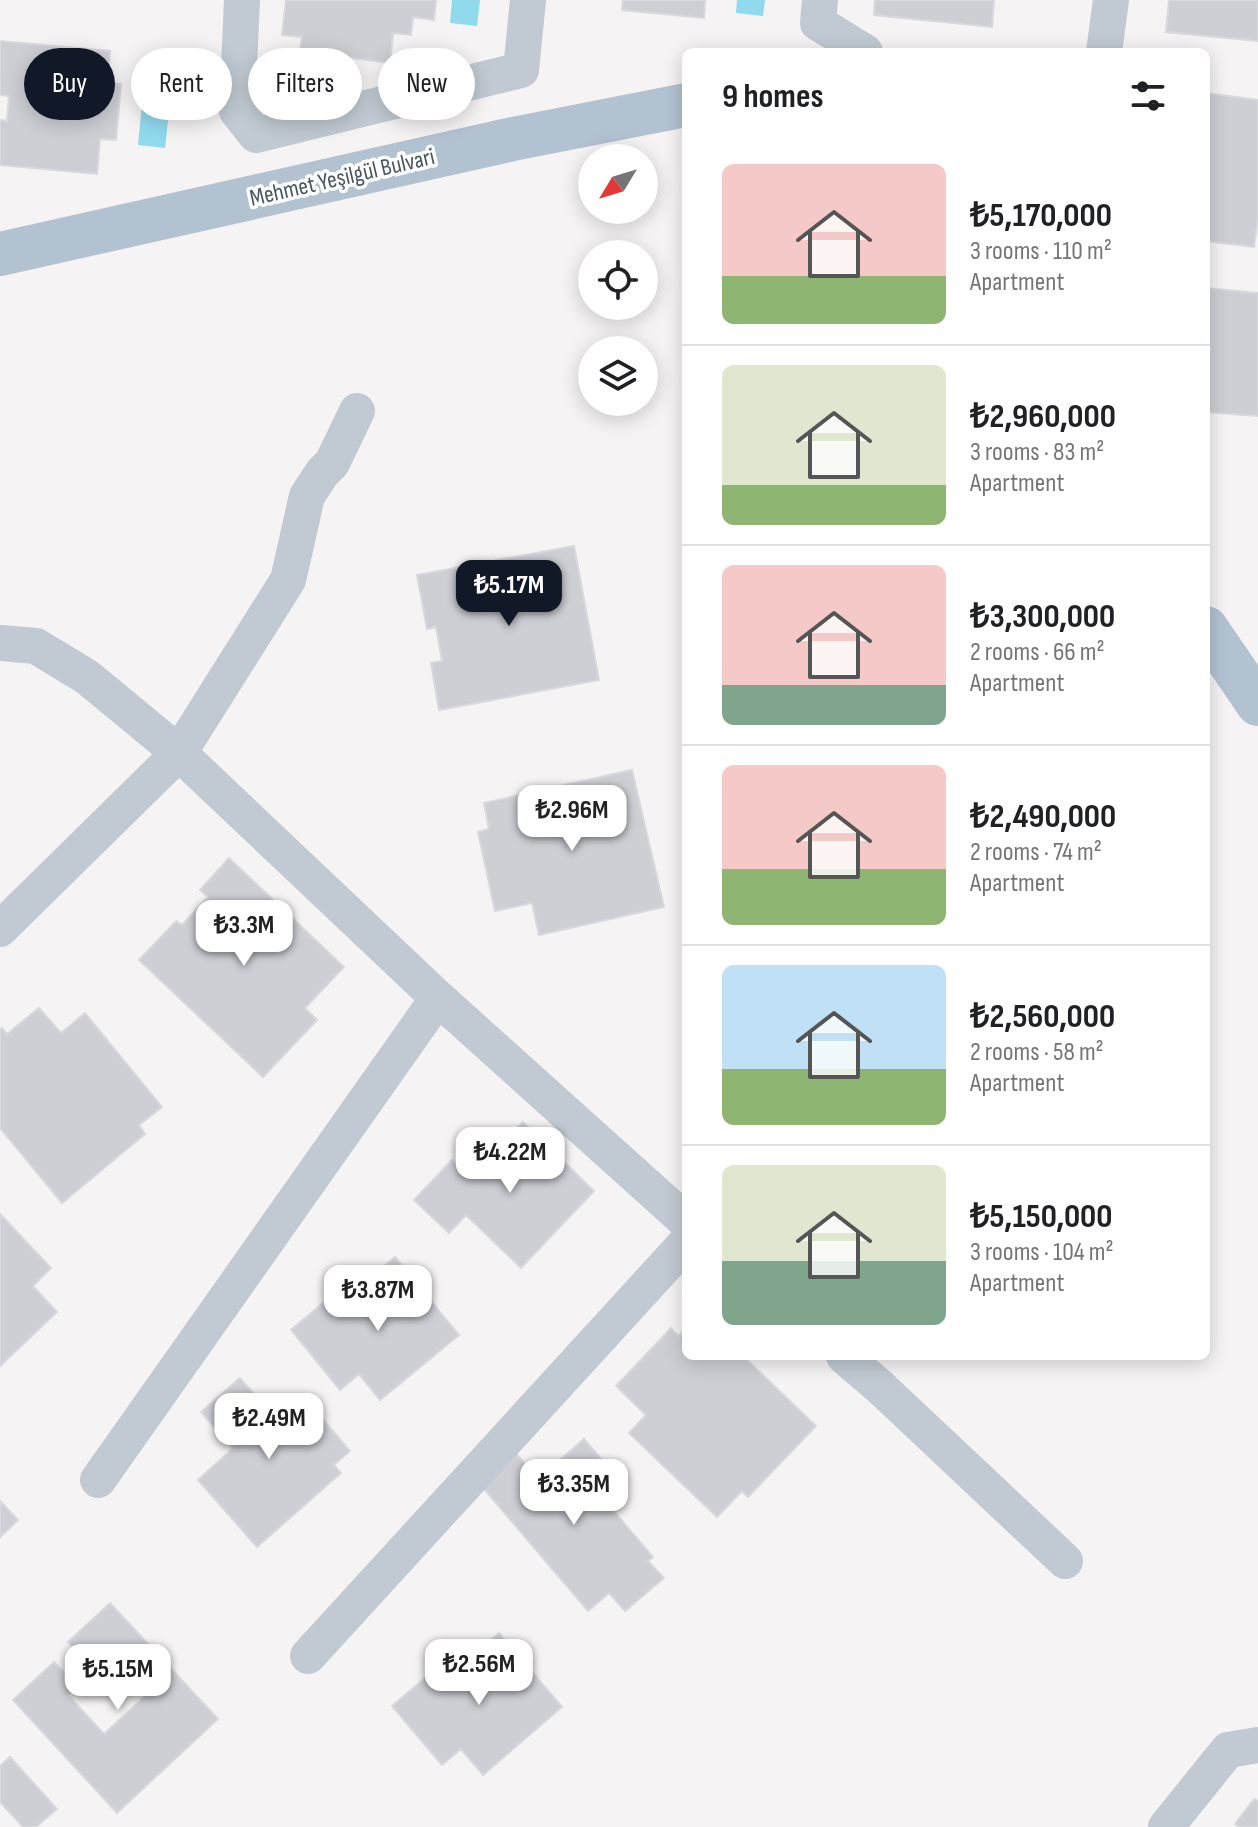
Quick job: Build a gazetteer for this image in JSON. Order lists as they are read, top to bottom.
{
  "streets": {
    "main road": ["Mehmet Yeşilgül Bulvari"]
  },
  "north": "bottom left",
  "page": {
    "chip": [
      "Buy",
      "Rent",
      "Filters",
      "New"
    ],
    "heading": "9 homes",
    "list": [
      {
        "name": "₺5,170,000",
        "note": "3 rooms · 110 m² · Apartment"
      },
      {
        "name": "₺2,960,000",
        "note": "3 rooms · 83 m² · Apartment"
      },
      {
        "name": "₺3,300,000",
        "note": "2 rooms · 66 m² · Apartment"
      },
      {
        "name": "₺2,490,000",
        "note": "2 rooms · 74 m² · Apartment"
      },
      {
        "name": "₺2,560,000",
        "note": "2 rooms · 58 m² · Apartment"
      },
      {
        "name": "₺5,150,000",
        "note": "3 rooms · 104 m² · Apartment"
      }
    ],
    "price": [
      "₺5.17M",
      "₺2.96M",
      "₺3.3M",
      "₺4.22M",
      "₺3.87M",
      "₺2.49M",
      "₺3.35M",
      "₺2.56M",
      "₺5.15M"
    ]
  }
}
